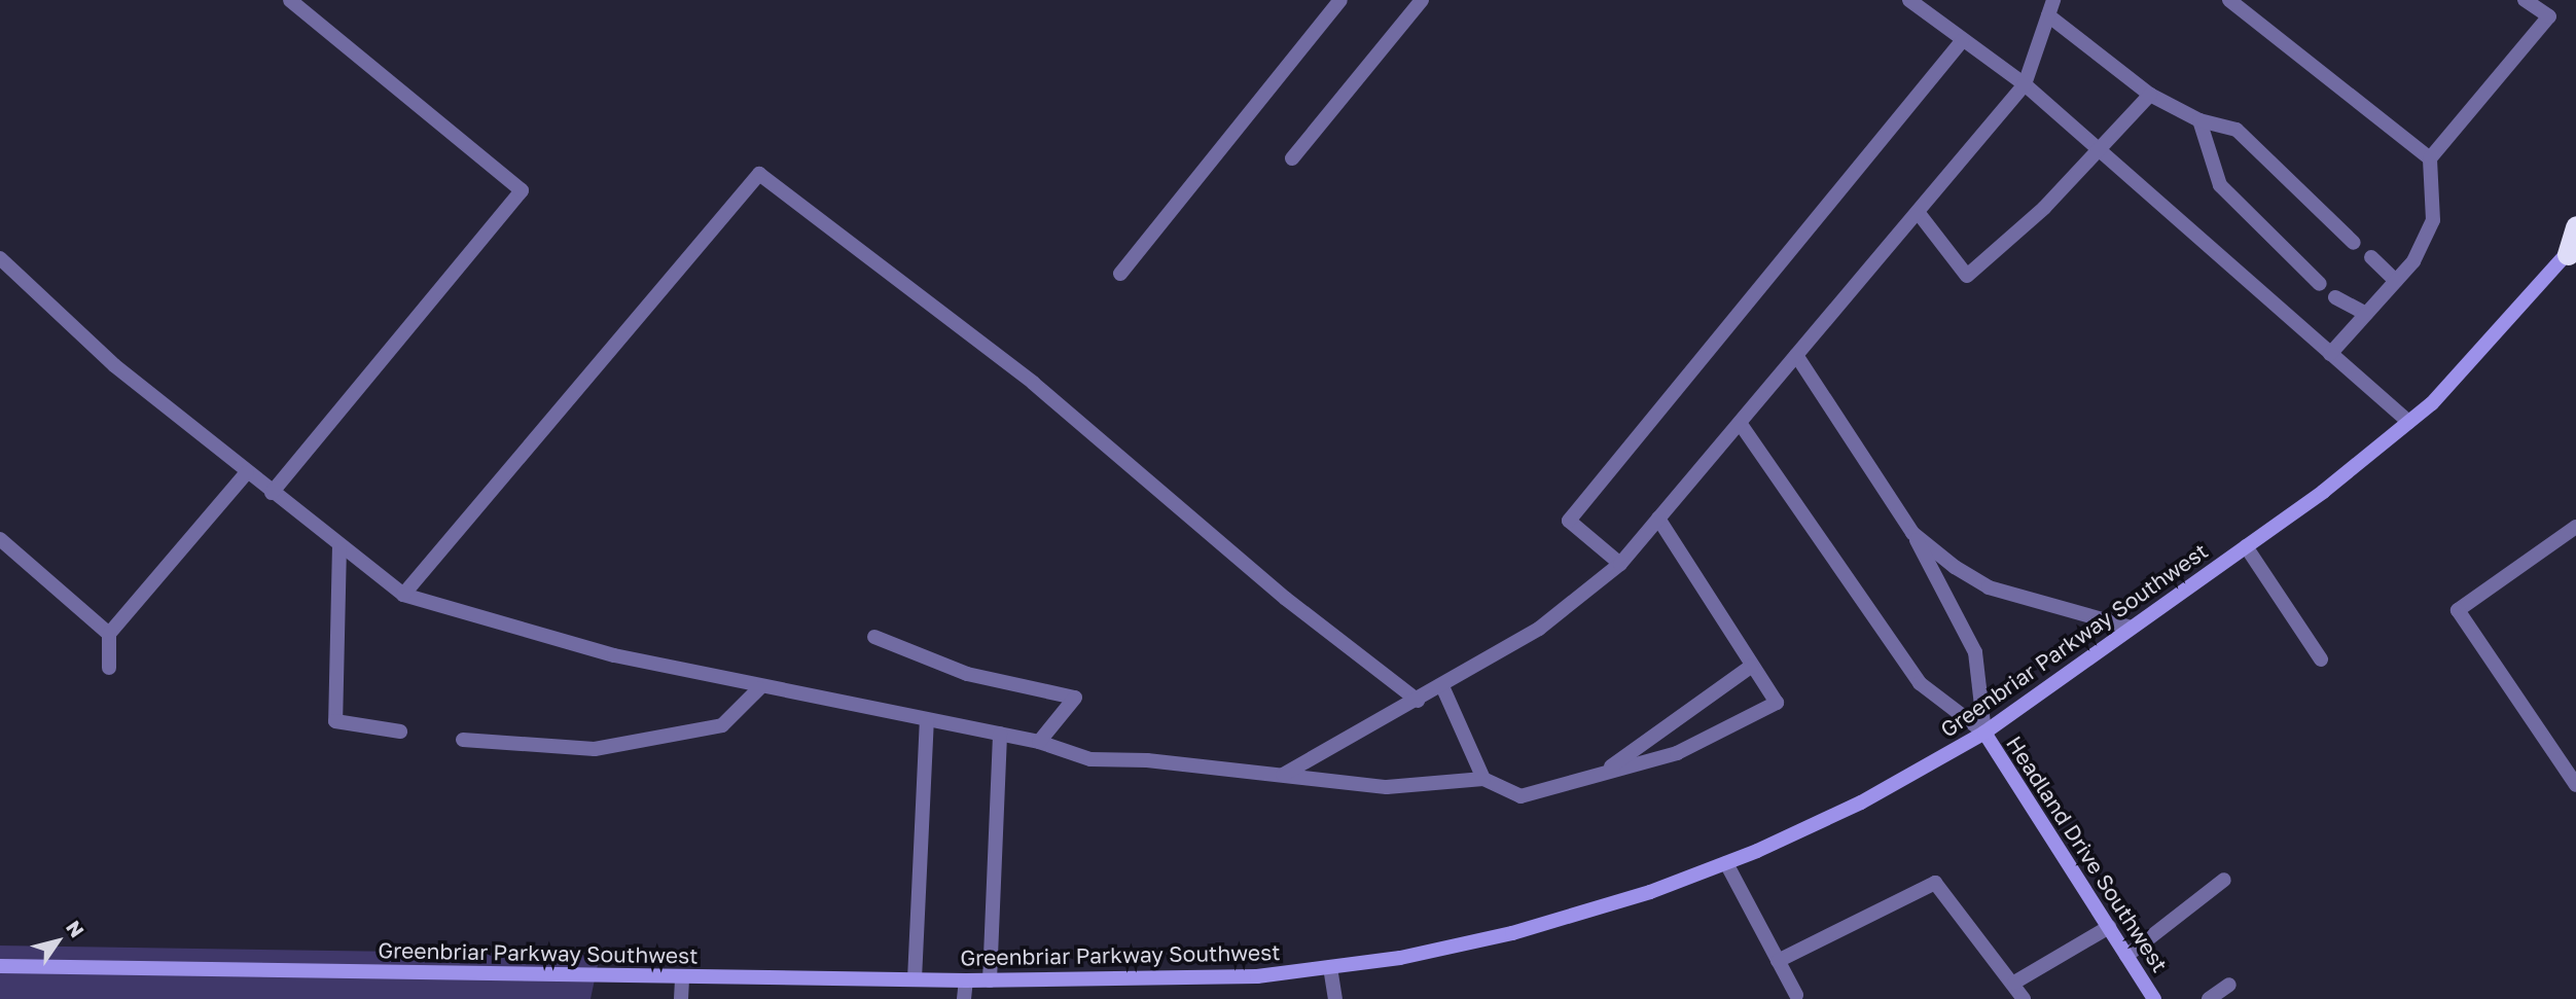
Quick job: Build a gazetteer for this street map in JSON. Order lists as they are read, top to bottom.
{
  "streets": {
    "main road": ["Greenbriar Parkway Southwest", "Headland Drive Southwest"]
  },
  "crossings": [
    ["Greenbriar Parkway Southwest", "Headland Drive Southwest"]
  ],
  "north": "top right"
}
